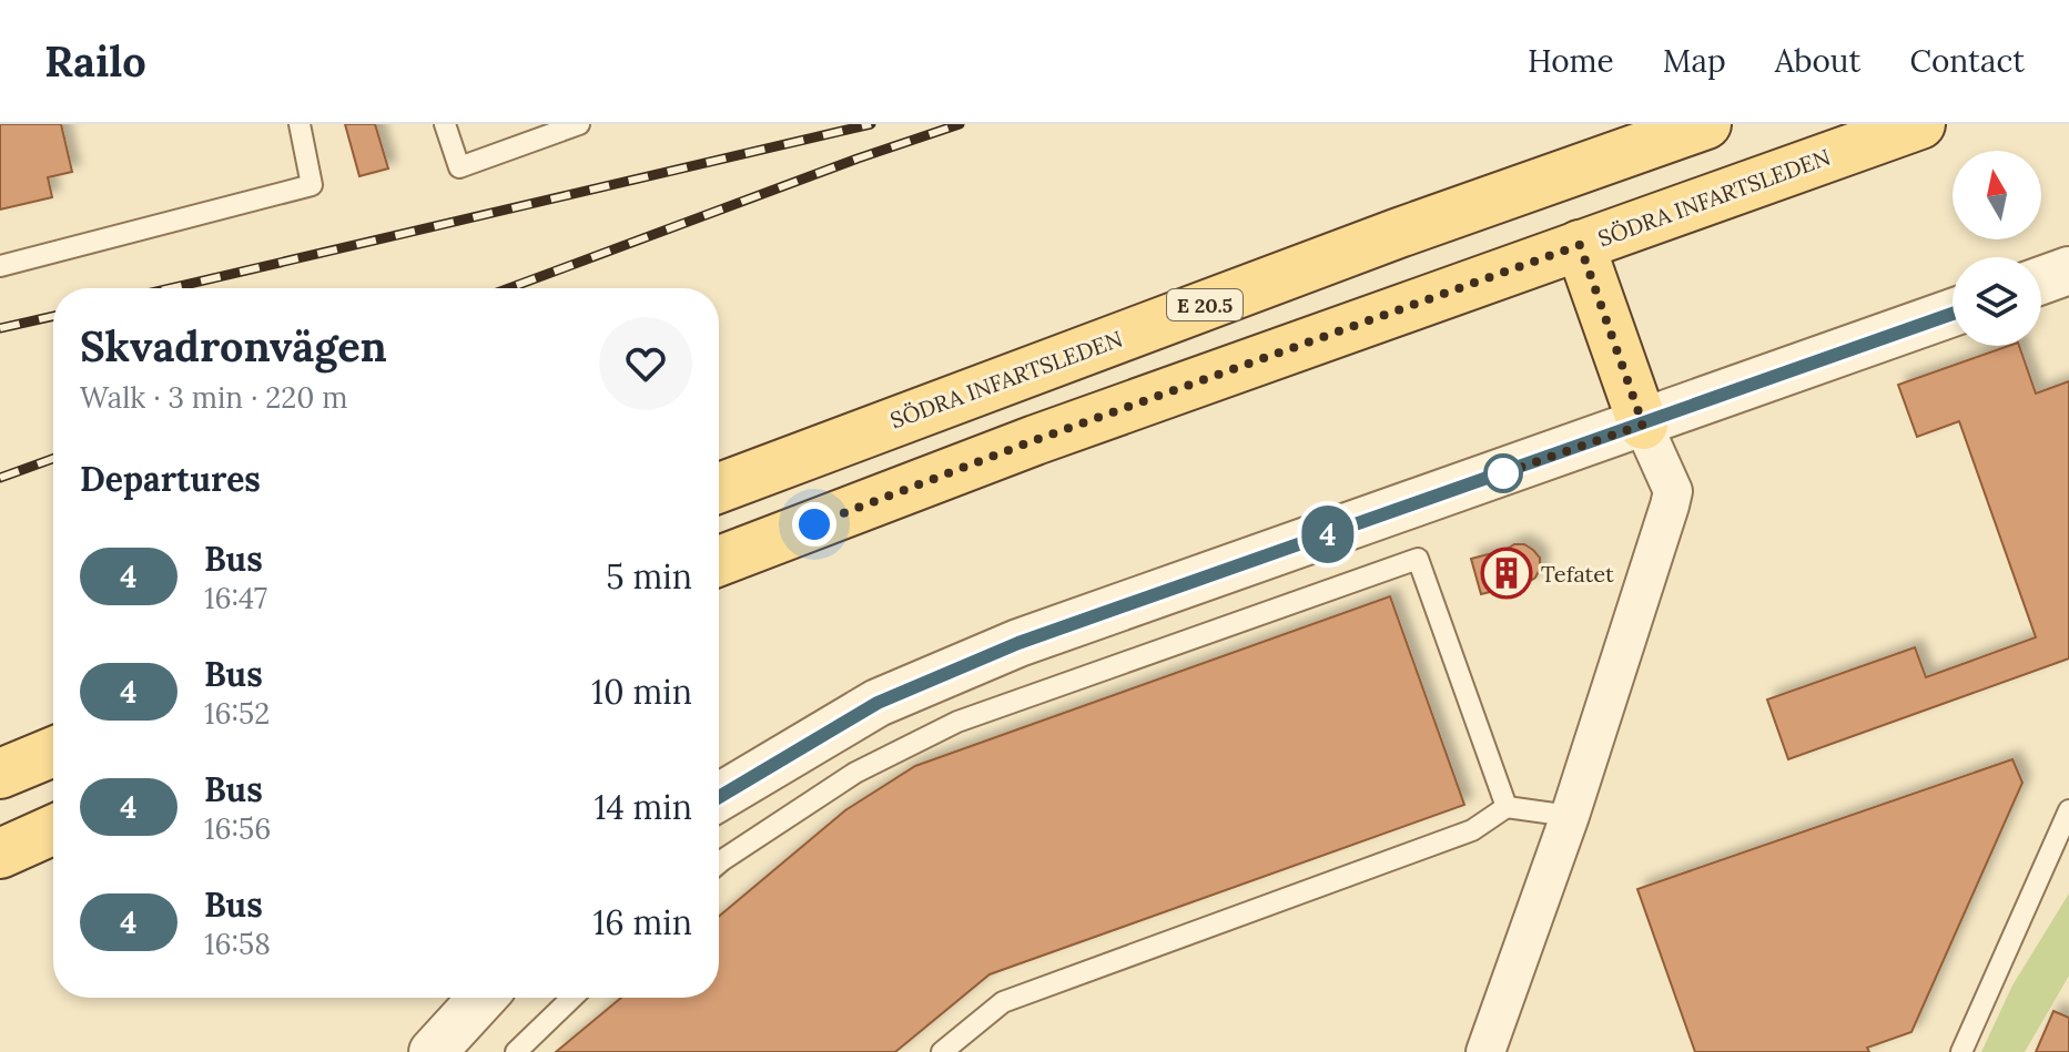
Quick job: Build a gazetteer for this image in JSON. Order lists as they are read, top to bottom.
{
  "streets": {
    "main road": ["SÖDRA INFARTSLEDEN", "E 20.5"]
  },
  "places": {
    "building": ["Tefatet"]
  },
  "lines": ["bus line 4"],
  "north": "top",
  "page": {
    "header": "Railo",
    "nav": [
      "Home",
      "Map",
      "About",
      "Contact"
    ],
    "on_map": "4",
    "heading": [
      ["Skvadronvägen", "Walk · 3 min · 220 m"],
      "Departures"
    ],
    "list": [
      {
        "mark": "4",
        "name": "Bus",
        "note": "16:47",
        "value": "5 min"
      },
      {
        "mark": "4",
        "name": "Bus",
        "note": "16:52",
        "value": "10 min"
      },
      {
        "mark": "4",
        "name": "Bus",
        "note": "16:56",
        "value": "14 min"
      },
      {
        "mark": "4",
        "name": "Bus",
        "note": "16:58",
        "value": "16 min"
      }
    ]
  }
}
